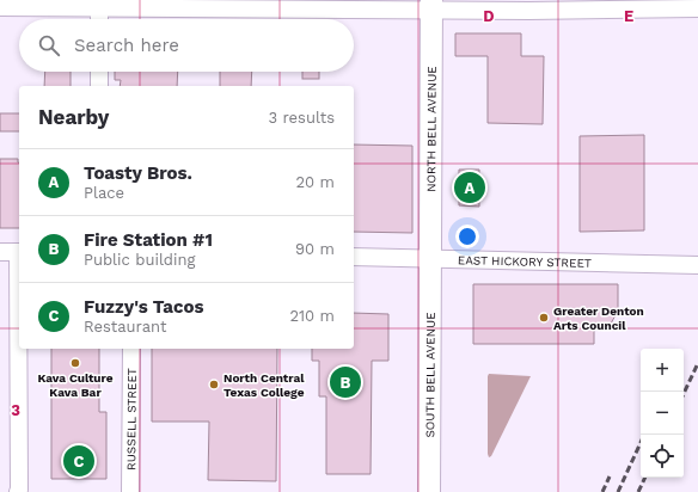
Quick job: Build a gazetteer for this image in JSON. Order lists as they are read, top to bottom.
{
  "streets": {
    "main road": ["NORTH BELL AVENUE", "SOUTH BELL AVENUE"],
    "street": ["EAST HICKORY STREET", "RUSSELL STREET"]
  },
  "crossings": [
    ["NORTH BELL AVENUE", "EAST HICKORY STREET"],
    ["NORTH BELL AVENUE", "SOUTH BELL AVENUE"],
    ["EAST HICKORY STREET", "SOUTH BELL AVENUE"]
  ],
  "places": ["Greater Denton Arts Council", "Kava Culture Kava Bar", "North Central Texas College"],
  "page": {
    "search": "Search here",
    "heading": ["Nearby", "3 results"],
    "list": [
      {
        "mark": "A",
        "name": "Toasty Bros.",
        "note": "Place",
        "value": "20 m"
      },
      {
        "mark": "B",
        "name": "Fire Station #1",
        "note": "Public building",
        "value": "90 m"
      },
      {
        "mark": "C",
        "name": "Fuzzy's Tacos",
        "note": "Restaurant",
        "value": "210 m"
      }
    ],
    "pins": ["A", "B", "C"],
    "map_buttons": ["+", "−"]
  },
  "grid": {
    "columns": ["D", "E"],
    "rows": ["3"]
  }
}
